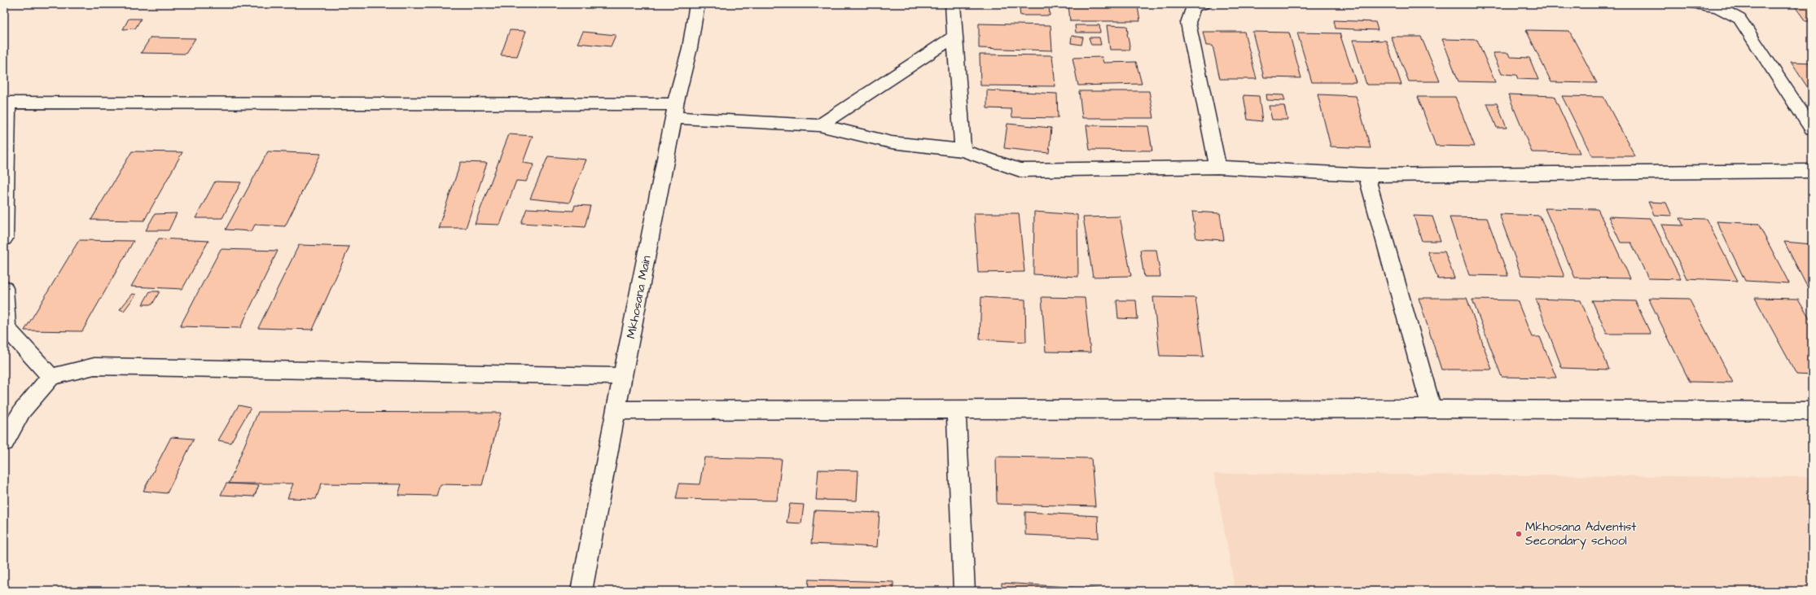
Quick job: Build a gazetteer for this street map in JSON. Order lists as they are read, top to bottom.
{
  "streets": {
    "street": ["Mkhosana Main"]
  },
  "places": ["Mkhosana Adventist Secondary school"]
}
